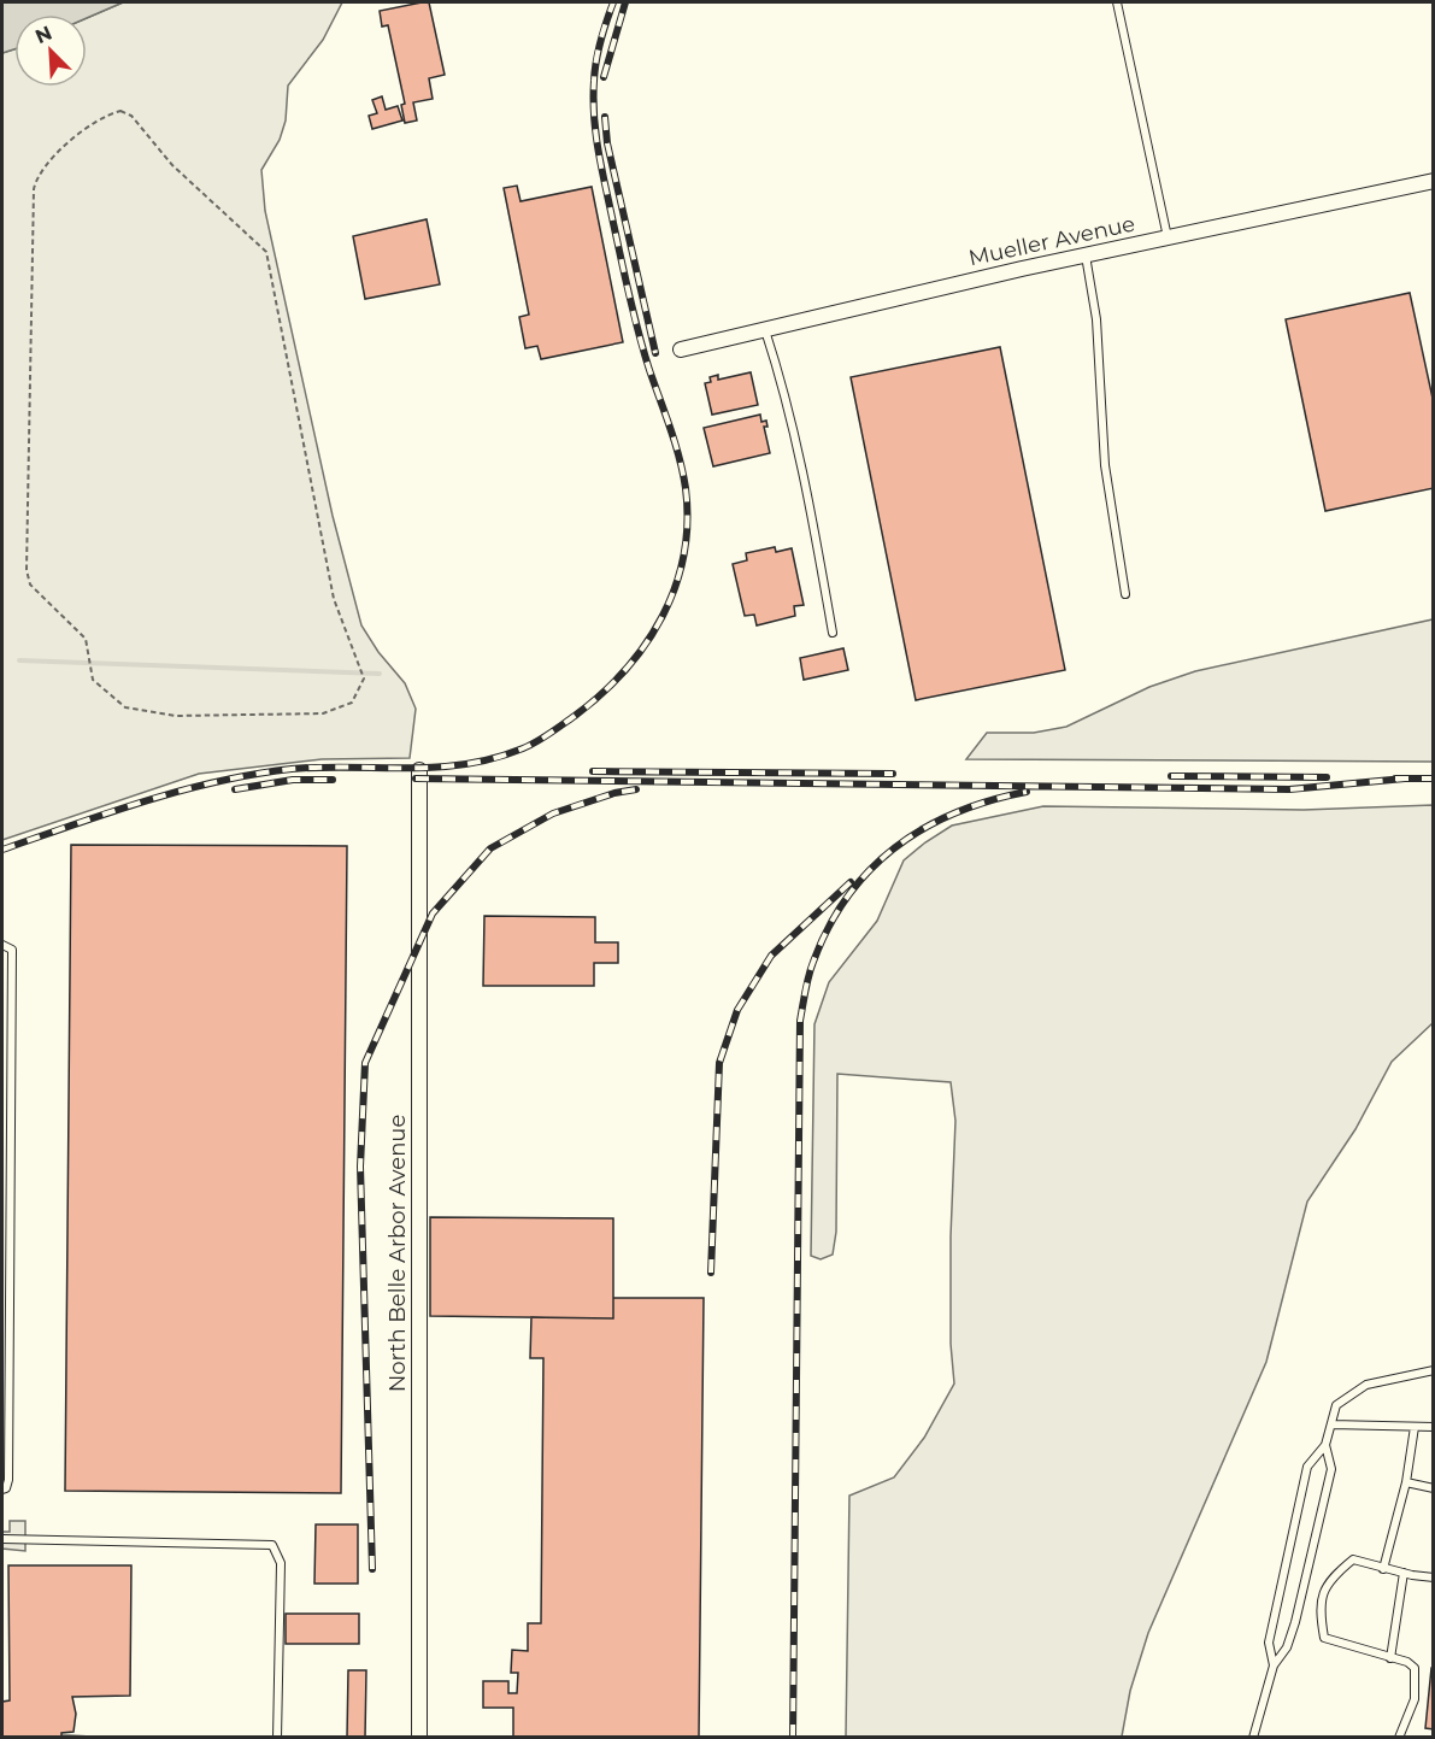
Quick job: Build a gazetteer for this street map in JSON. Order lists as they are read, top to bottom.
{
  "streets": {
    "street": ["Mueller Avenue", "North Belle Arbor Avenue"]
  },
  "north": "top left"
}
